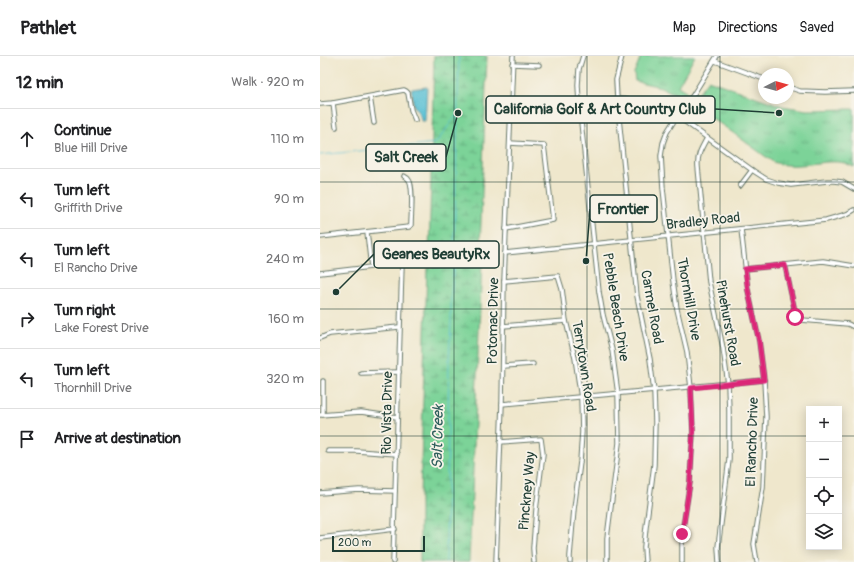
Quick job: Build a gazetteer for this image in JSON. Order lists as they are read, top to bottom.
{
  "streets": {
    "street": [
      "Bradley Road",
      "Thornhill Drive",
      "Pebble Beach Drive",
      "Carmel Road",
      "Potomac Drive",
      "Pinehurst Road",
      "Terrytown Road",
      "Rio Vista Drive",
      "El Rancho Drive",
      "Pinckney Way"
    ]
  },
  "crossings": [
    ["Bradley Road", "Thornhill Drive"],
    ["Bradley Road", "Pebble Beach Drive"],
    ["Bradley Road", "Carmel Road"],
    ["Bradley Road", "Potomac Drive"],
    ["Bradley Road", "Pinehurst Road"],
    ["Bradley Road", "El Rancho Drive"],
    ["Potomac Drive", "Terrytown Road"],
    ["Potomac Drive", "Pinckney Way"]
  ],
  "water": ["Salt Creek"],
  "places": [
    "Salt Creek",
    "California Golf & Art Country Club",
    "Frontier",
    "Geanes BeautyRx"
  ],
  "scale_bar": "200 m",
  "north": "right",
  "page": {
    "header": "Pathlet",
    "nav": ["Map", "Directions", "Saved"],
    "heading": ["12 min", "Walk · 920 m"],
    "list": [
      ["Continue", "Blue Hill Drive", "110 m"],
      ["Turn left", "Griffith Drive", "90 m"],
      ["Turn left", "El Rancho Drive", "240 m"],
      ["Turn right", "Lake Forest Drive", "160 m"],
      ["Turn left", "Thornhill Drive", "320 m"],
      "Arrive at destination"
    ],
    "map_buttons": ["+", "−"],
    "scale": "200 m"
  }
}
